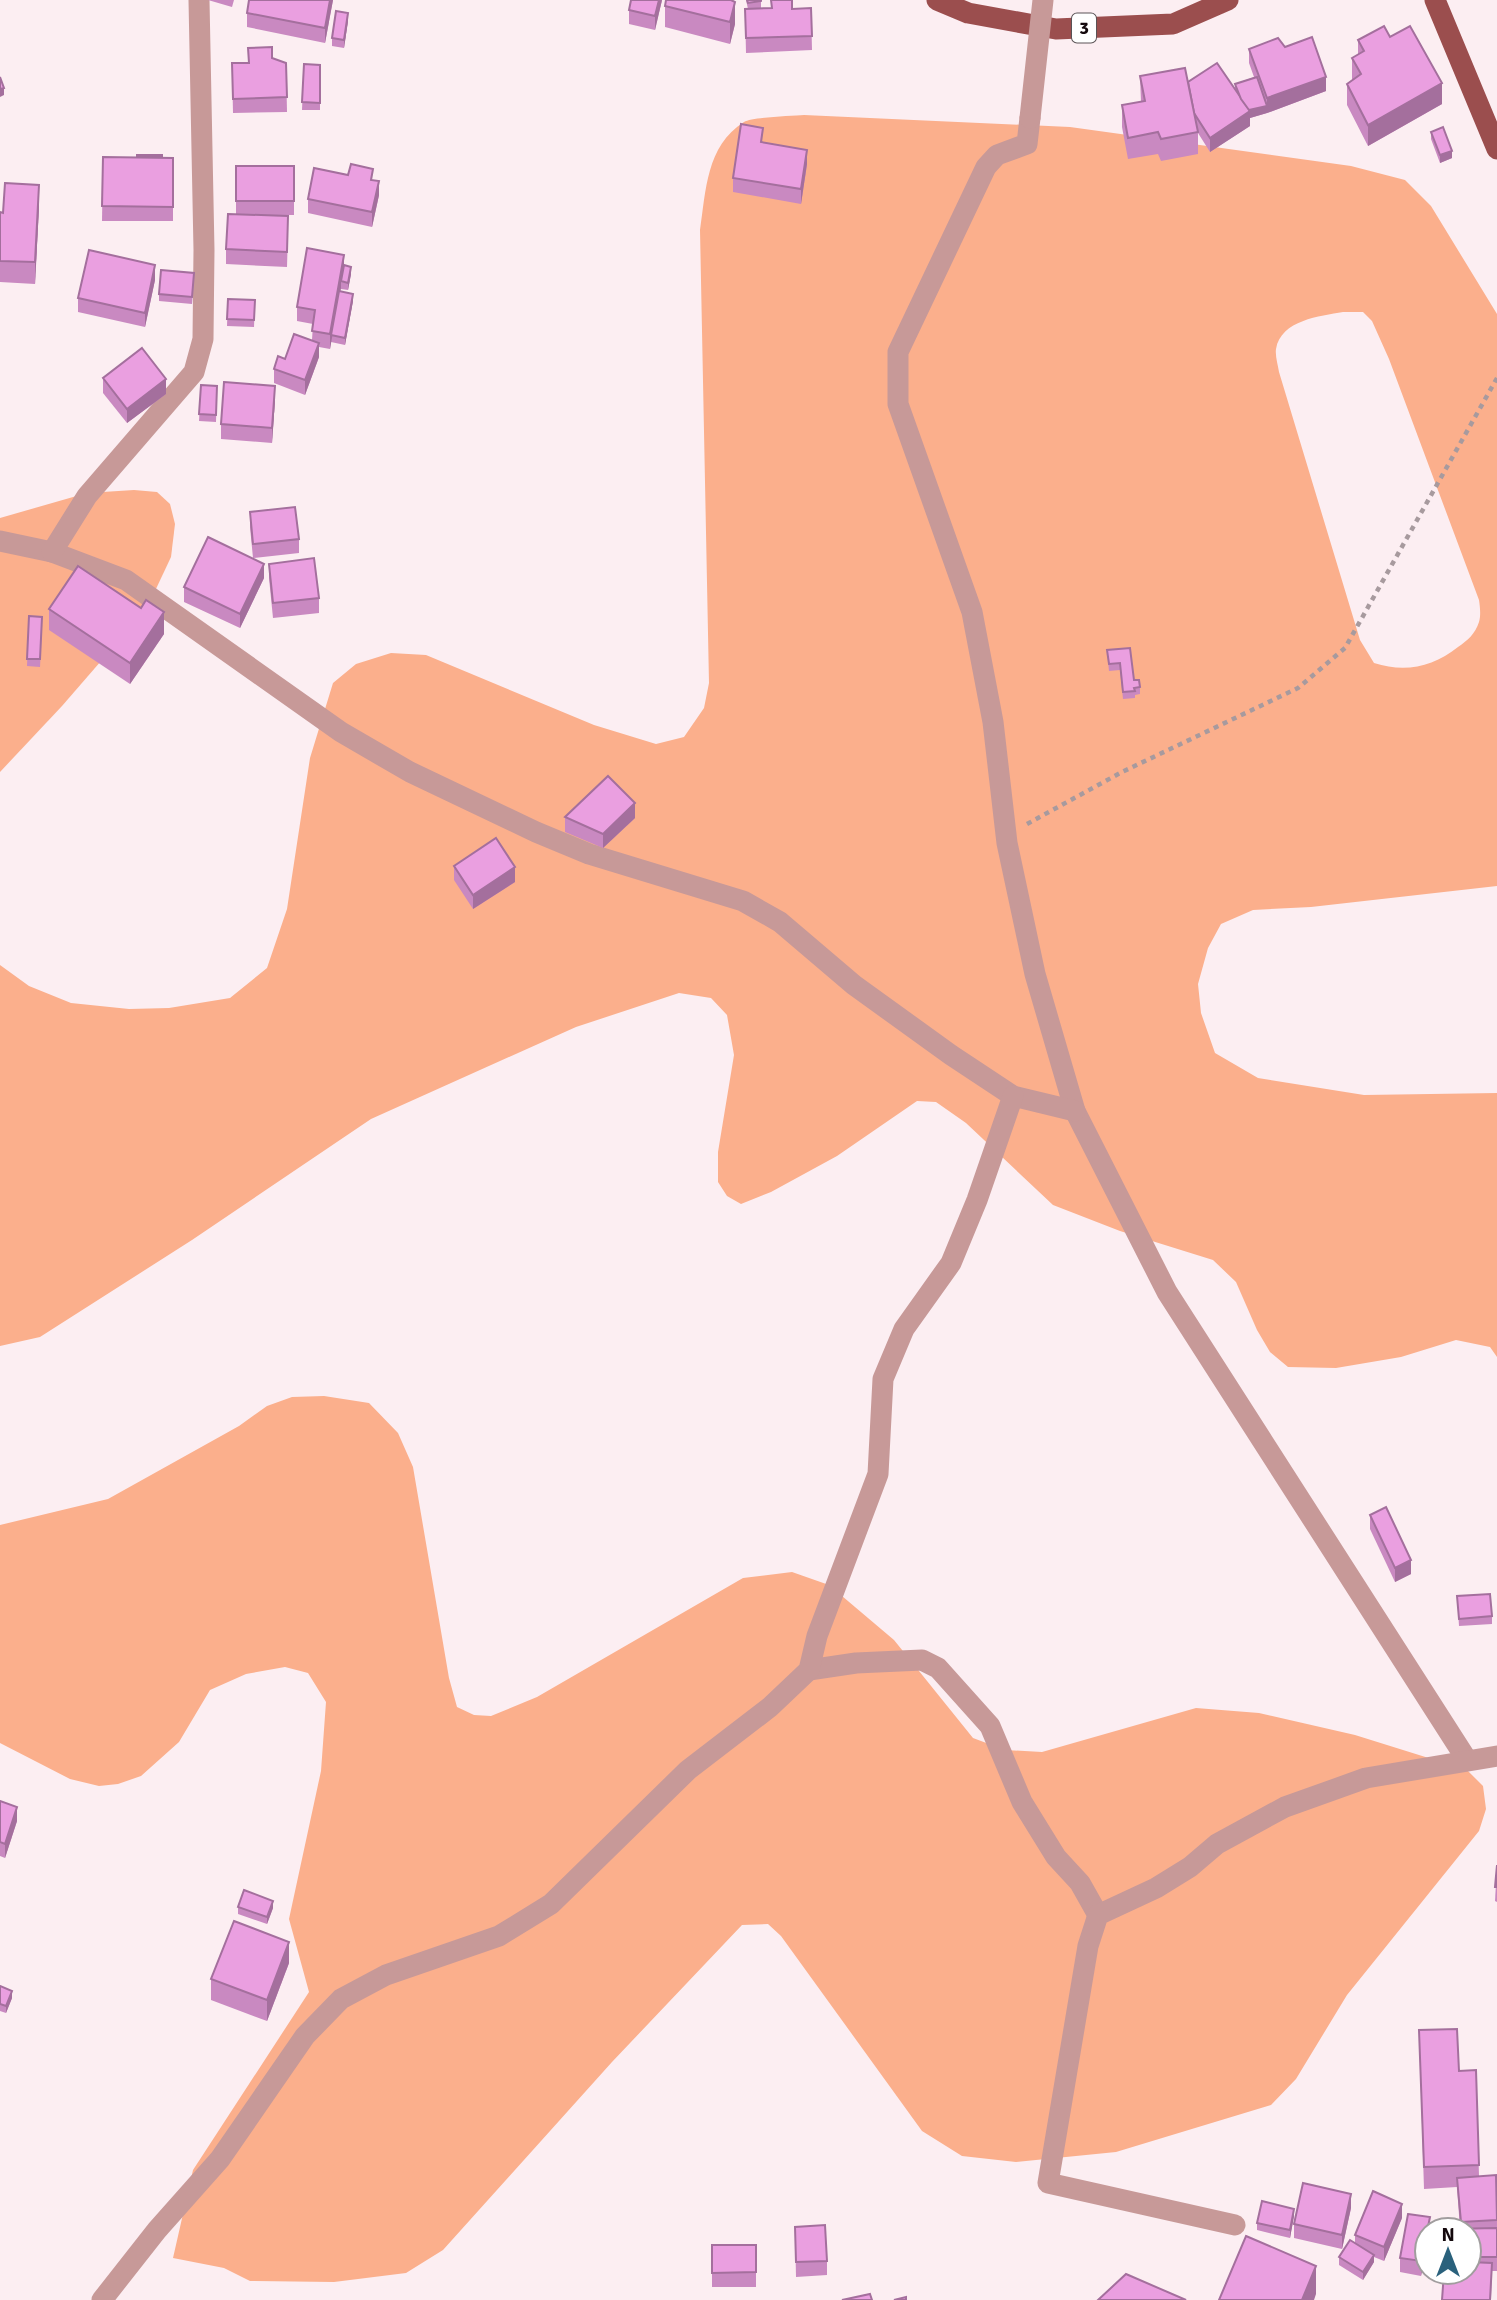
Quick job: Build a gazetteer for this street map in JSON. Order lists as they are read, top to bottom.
{
  "streets": {
    "main road": ["3"]
  },
  "north": "top"
}
